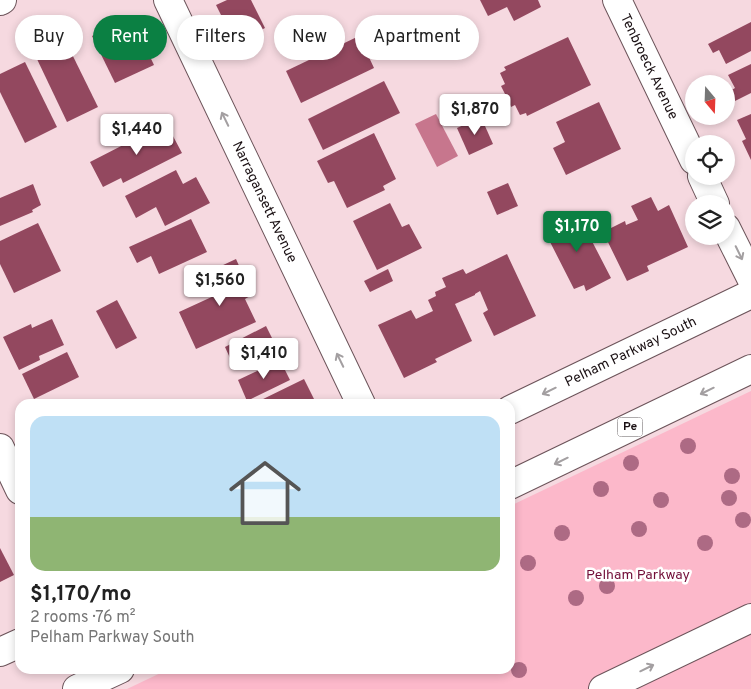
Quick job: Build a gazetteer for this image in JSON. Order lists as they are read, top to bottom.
{
  "streets": {
    "street": [
      "Tenbroeck Avenue",
      "Narragansett Avenue",
      "Pelham Parkway South",
      "Pe"
    ]
  },
  "one_way": ["Narragansett Avenue"],
  "parks": ["Pelham Parkway"],
  "north": "bottom",
  "page": {
    "chip": [
      "Buy",
      "Rent",
      "Filters",
      "New",
      "Apartment"
    ],
    "price": [
      "$1,870",
      "$1,440",
      "$1,170",
      "$1,560",
      "$1,410"
    ],
    "list": [
      {
        "name": "$1,170/mo",
        "note": "2 rooms · 76 m² · Pelham Parkway South"
      }
    ]
  }
}
